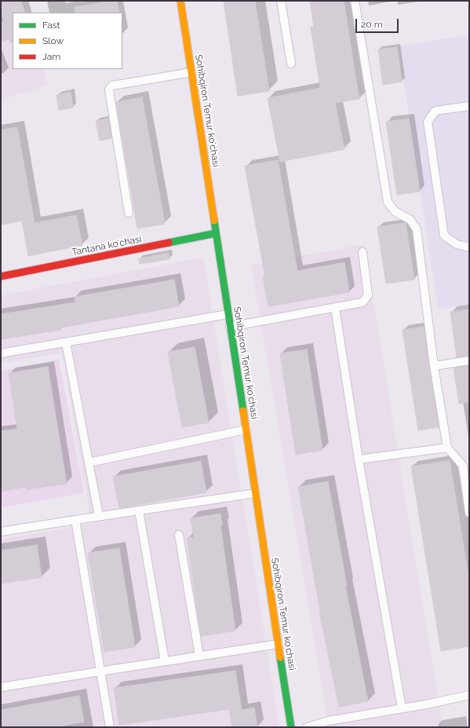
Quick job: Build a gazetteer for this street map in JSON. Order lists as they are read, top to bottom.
{
  "streets": {
    "main road": ["Sohibqiron Temur koʻchasi", "Tantana koʻchasi"]
  },
  "crossings": [
    ["Sohibqiron Temur koʻchasi", "Tantana koʻchasi"]
  ],
  "legend": ["Fast", "Slow", "Jam"],
  "scale_bar": "20 m"
}
